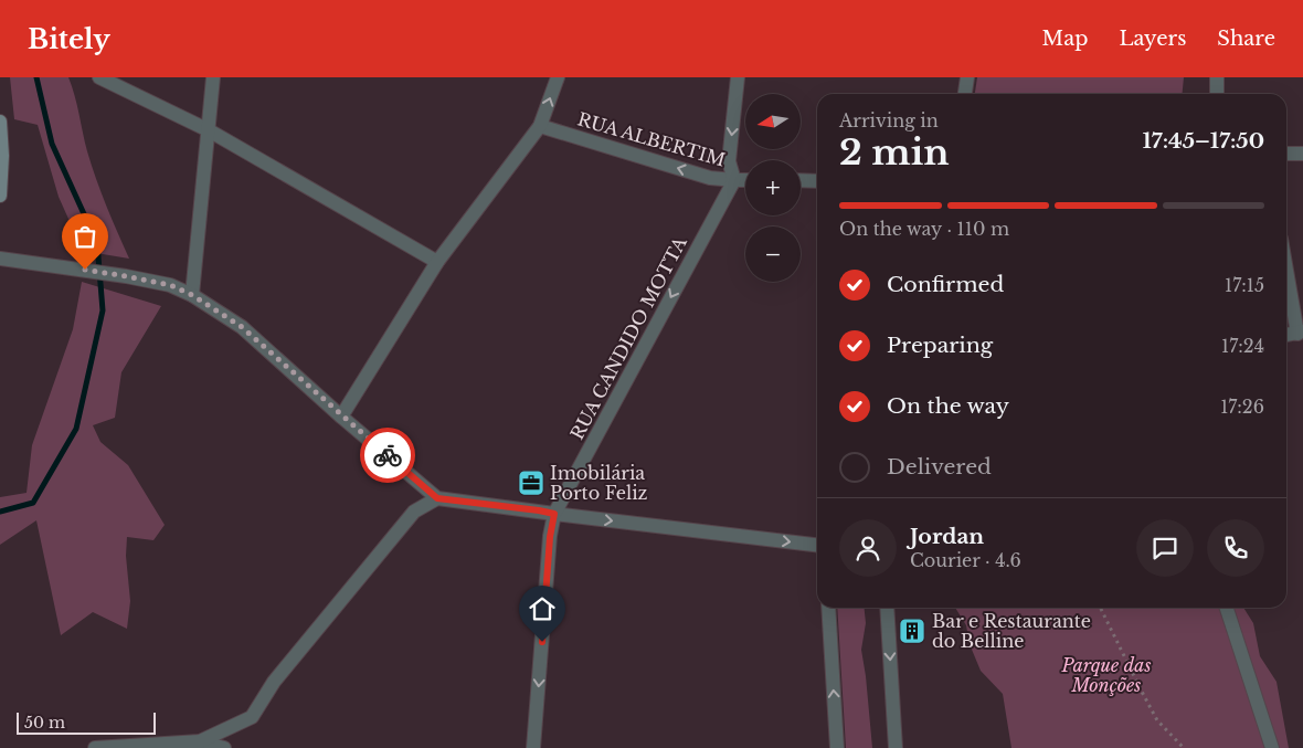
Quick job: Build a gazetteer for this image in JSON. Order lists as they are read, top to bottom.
{
  "streets": {
    "street": ["RUA ALBERTIM", "RUA CANDIDO MOTTA"]
  },
  "crossings": [
    ["RUA ALBERTIM", "RUA CANDIDO MOTTA"]
  ],
  "one_way": ["RUA ALBERTIM", "RUA CANDIDO MOTTA"],
  "parks": ["Parque das Monções"],
  "places": {
    "office": ["Imobilária Porto Feliz"],
    "building": ["Bar e Restaurante do Belline"]
  },
  "scale_bar": "50 m",
  "north": "left",
  "page": {
    "header": "Bitely",
    "nav": ["Map", "Layers", "Share"],
    "map_buttons": ["+", "−"],
    "heading": ["2 min", "Arriving in", "17:45–17:50"],
    "panel": ["Jordan", "Courier · 4.6"],
    "bar": "On the way · 110 m",
    "list": [
      ["Confirmed", "17:15"],
      ["Preparing", "17:24"],
      ["On the way", "17:26"],
      "Delivered"
    ],
    "scale": "50 m"
  }
}
